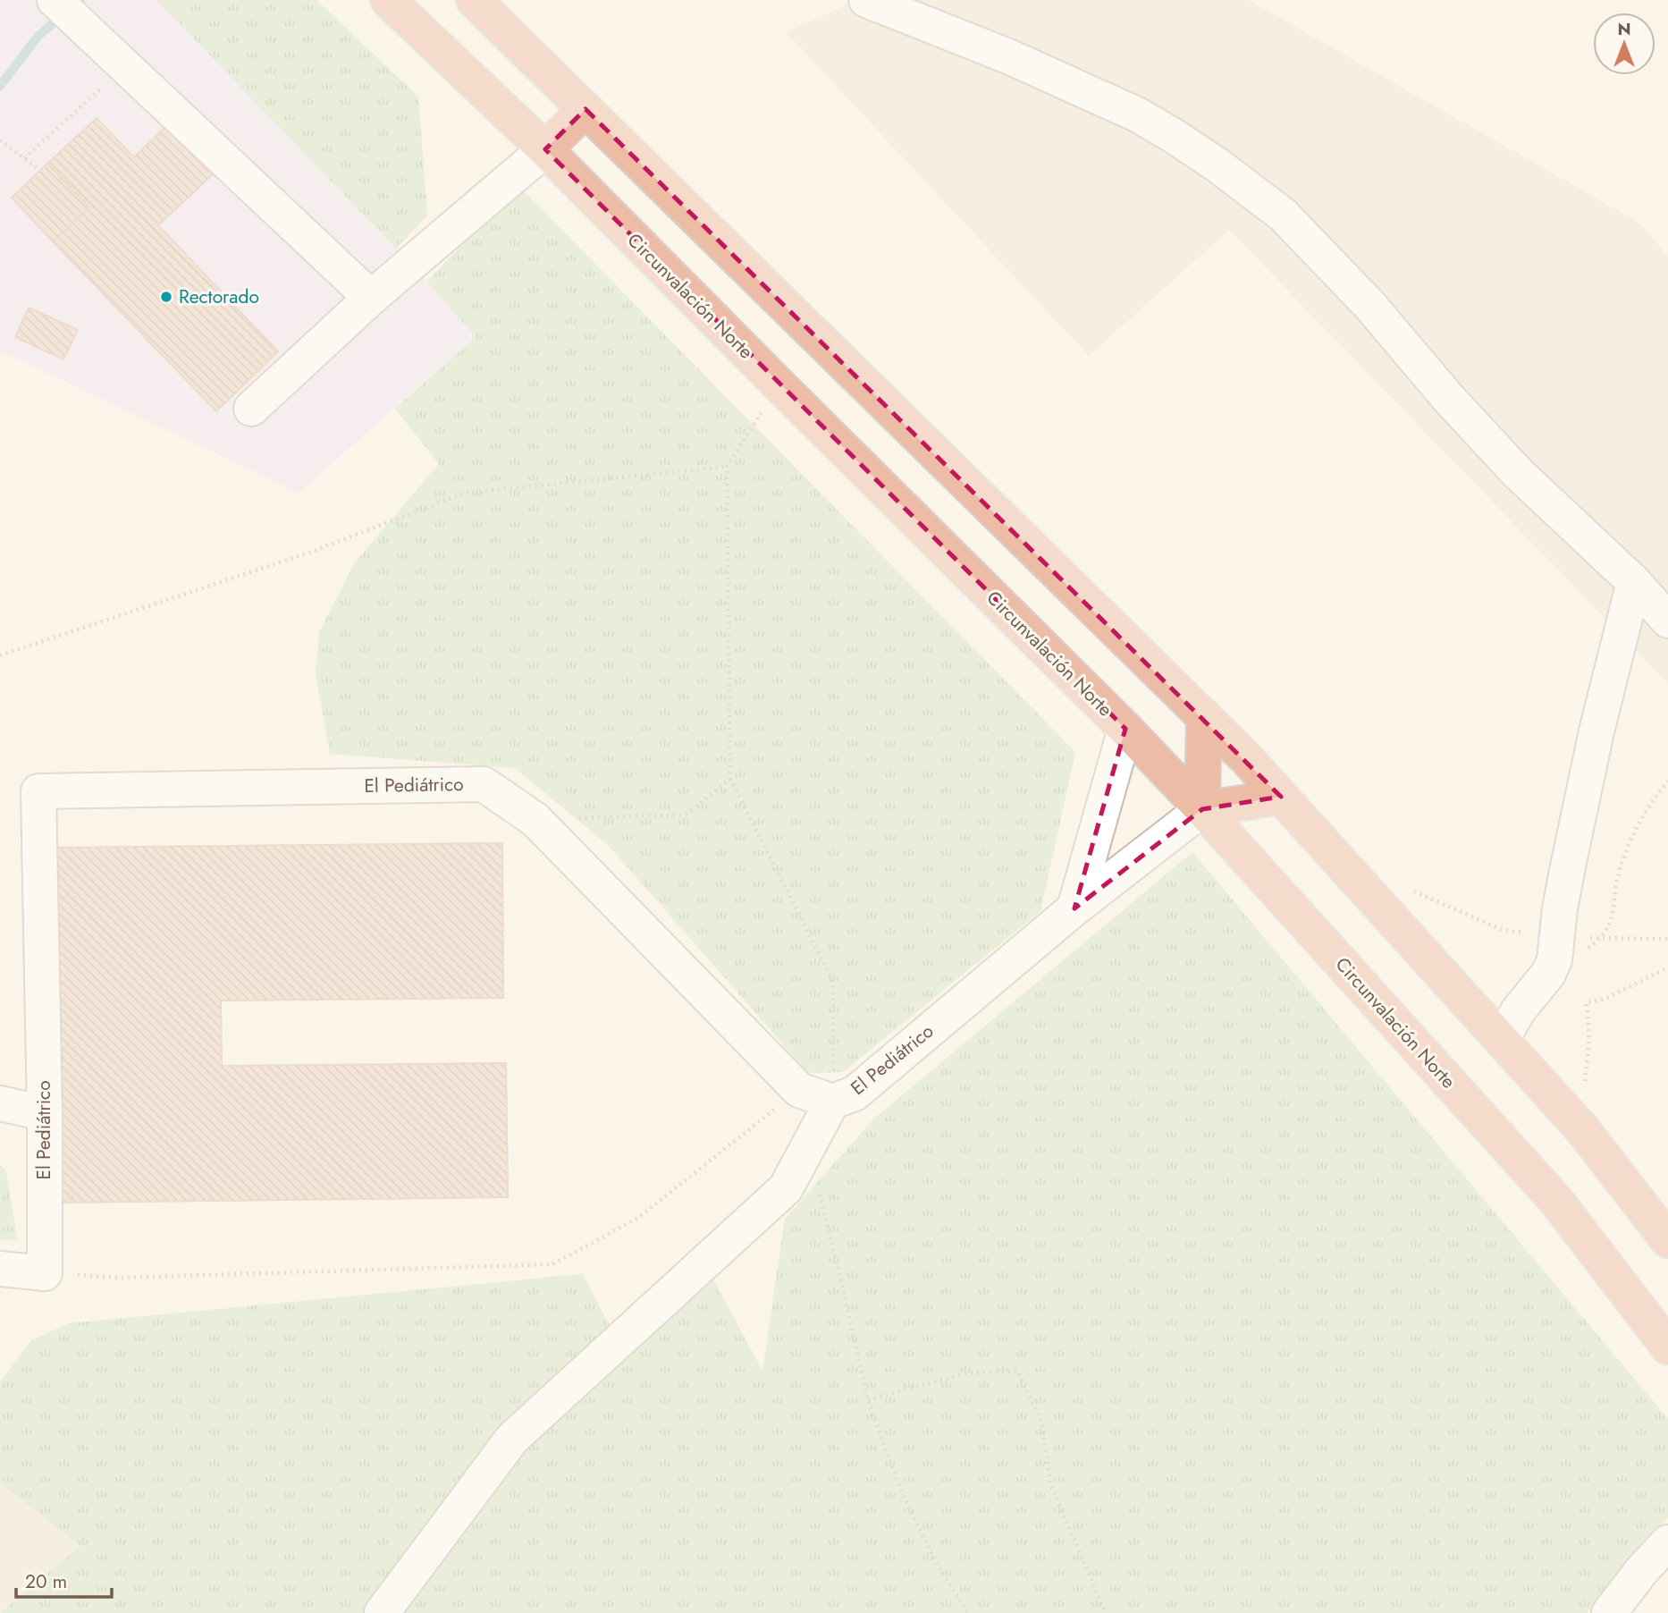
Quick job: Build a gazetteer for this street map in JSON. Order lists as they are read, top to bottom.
{
  "streets": {
    "highway": ["Circunvalación Norte"],
    "street": ["El Pediátrico"]
  },
  "crossings": [
    ["Circunvalación Norte", "El Pediátrico"]
  ],
  "places": ["Rectorado"],
  "scale_bar": "20 m",
  "north": "top"
}
